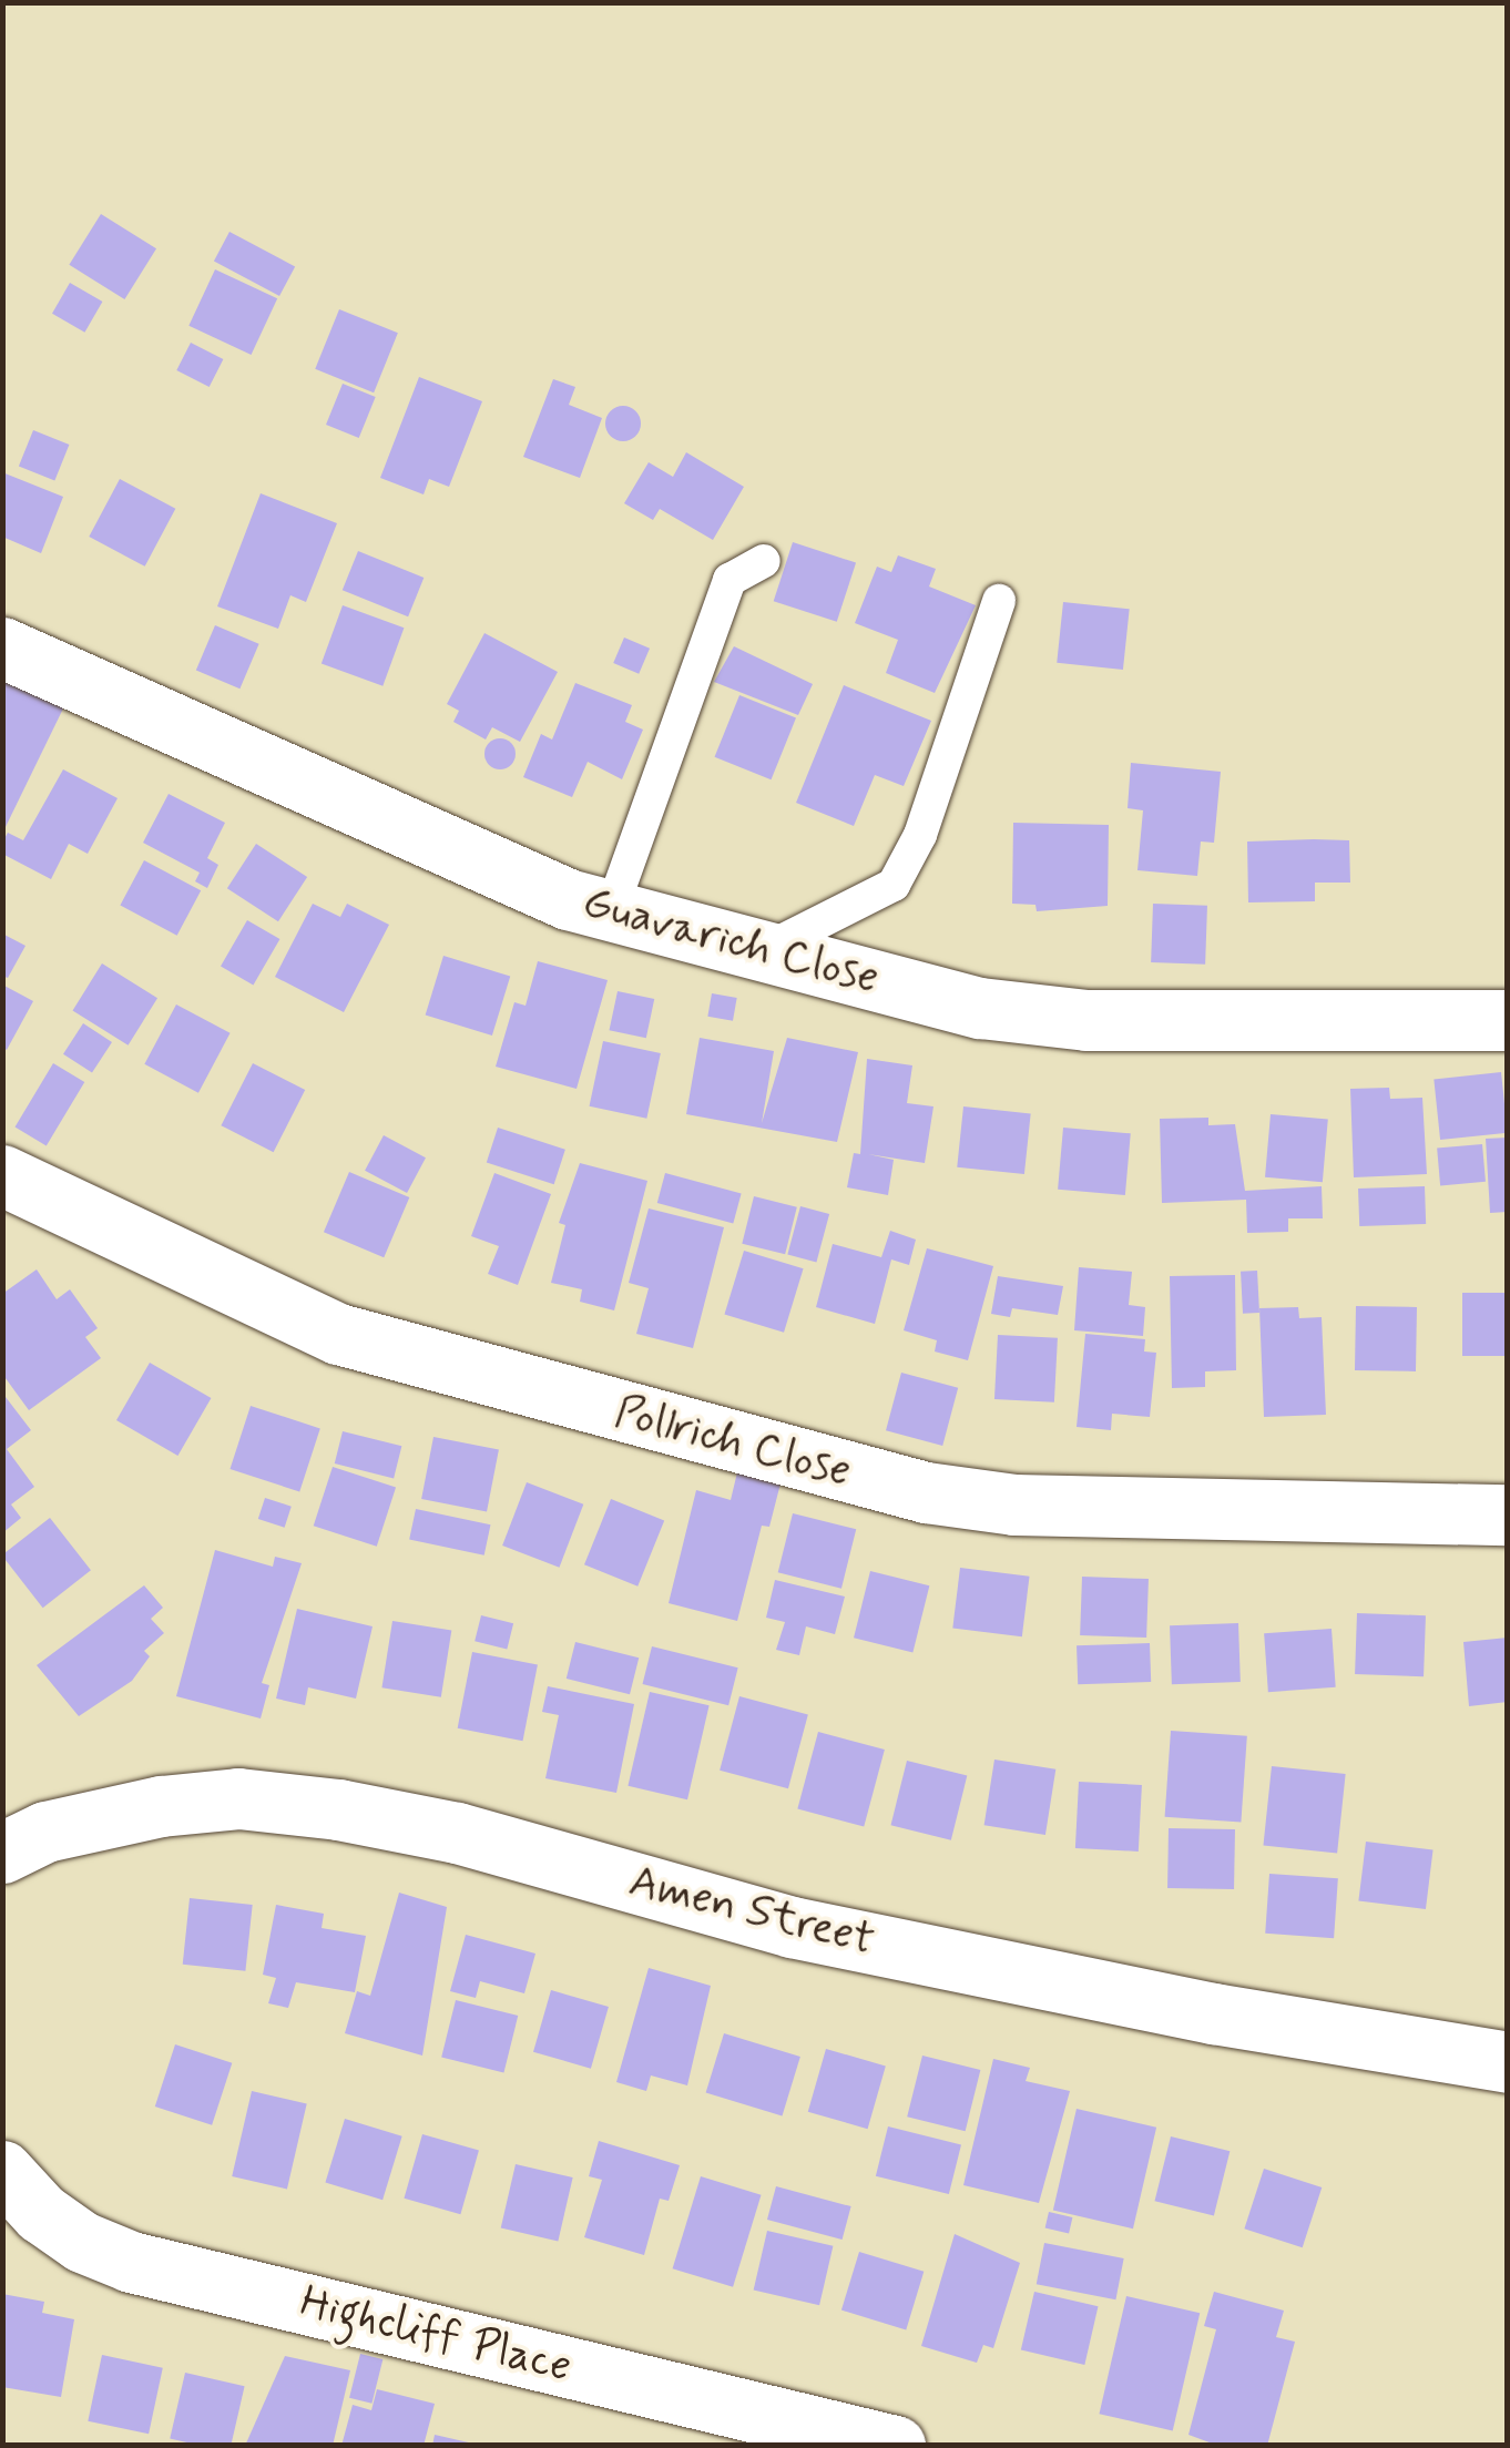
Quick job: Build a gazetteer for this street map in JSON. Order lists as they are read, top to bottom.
{
  "streets": {
    "street": [
      "Guavarich Close",
      "Pollrich Close",
      "Amen Street",
      "Highcliff Place"
    ]
  }
}
